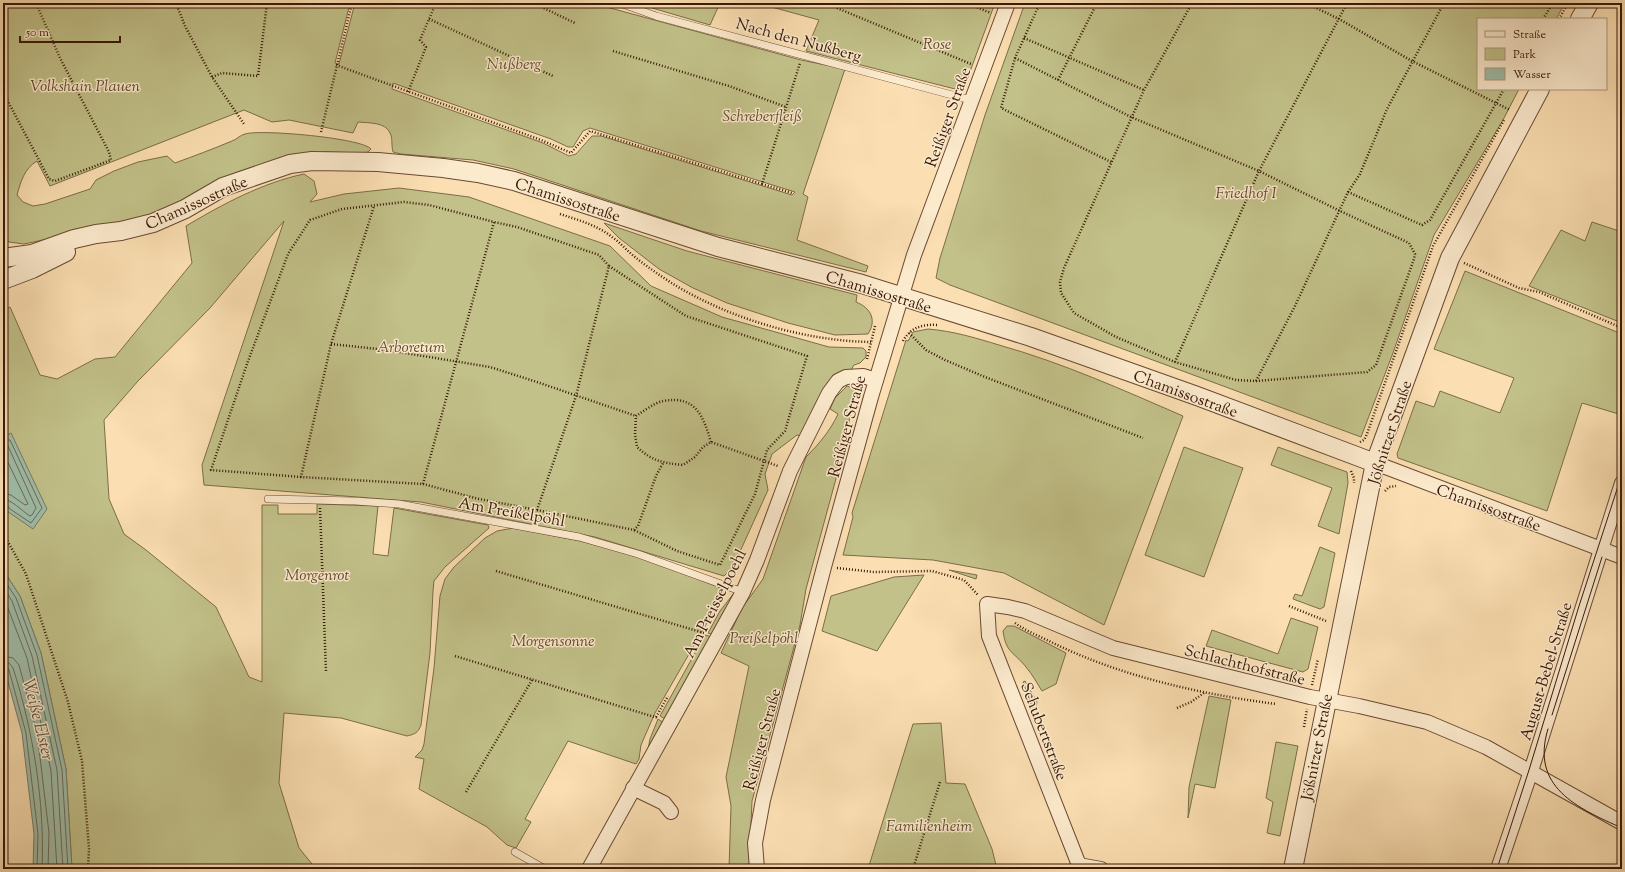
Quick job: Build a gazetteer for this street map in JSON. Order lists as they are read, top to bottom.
{
  "streets": {
    "street": [
      "Reißiger Straße",
      "Chamissostraße",
      "Jößnitzer Straße",
      "Am Preisselpoehl",
      "Schlachthofstraße",
      "August-Bebel-Straße",
      "Schubertstraße"
    ],
    "lane": ["Nach den Nußberg", "Am Preißelpöhl"]
  },
  "crossings": [
    ["Nach den Nußberg", "Reißiger Straße"],
    ["Reißiger Straße", "Chamissostraße"],
    ["Reißiger Straße", "Am Preisselpoehl"],
    ["Chamissostraße", "Jößnitzer Straße"],
    ["Chamissostraße", "August-Bebel-Straße"],
    ["Jößnitzer Straße", "Schlachthofstraße"],
    ["Am Preißelpöhl", "Am Preisselpoehl"],
    ["Schlachthofstraße", "August-Bebel-Straße"],
    ["Schlachthofstraße", "Schubertstraße"]
  ],
  "water": ["Weiße Elster"],
  "parks": [
    "Rose",
    "Nußberg",
    "Volkshain Plauen",
    "Schreberfleiß",
    "Friedhof I",
    "Arboretum",
    "Morgenrot",
    "Preißelpöhl",
    "Morgensonne",
    "Familienheim"
  ],
  "legend": ["Straße", "Park", "Wasser"],
  "scale_bar": "50 m"
}
